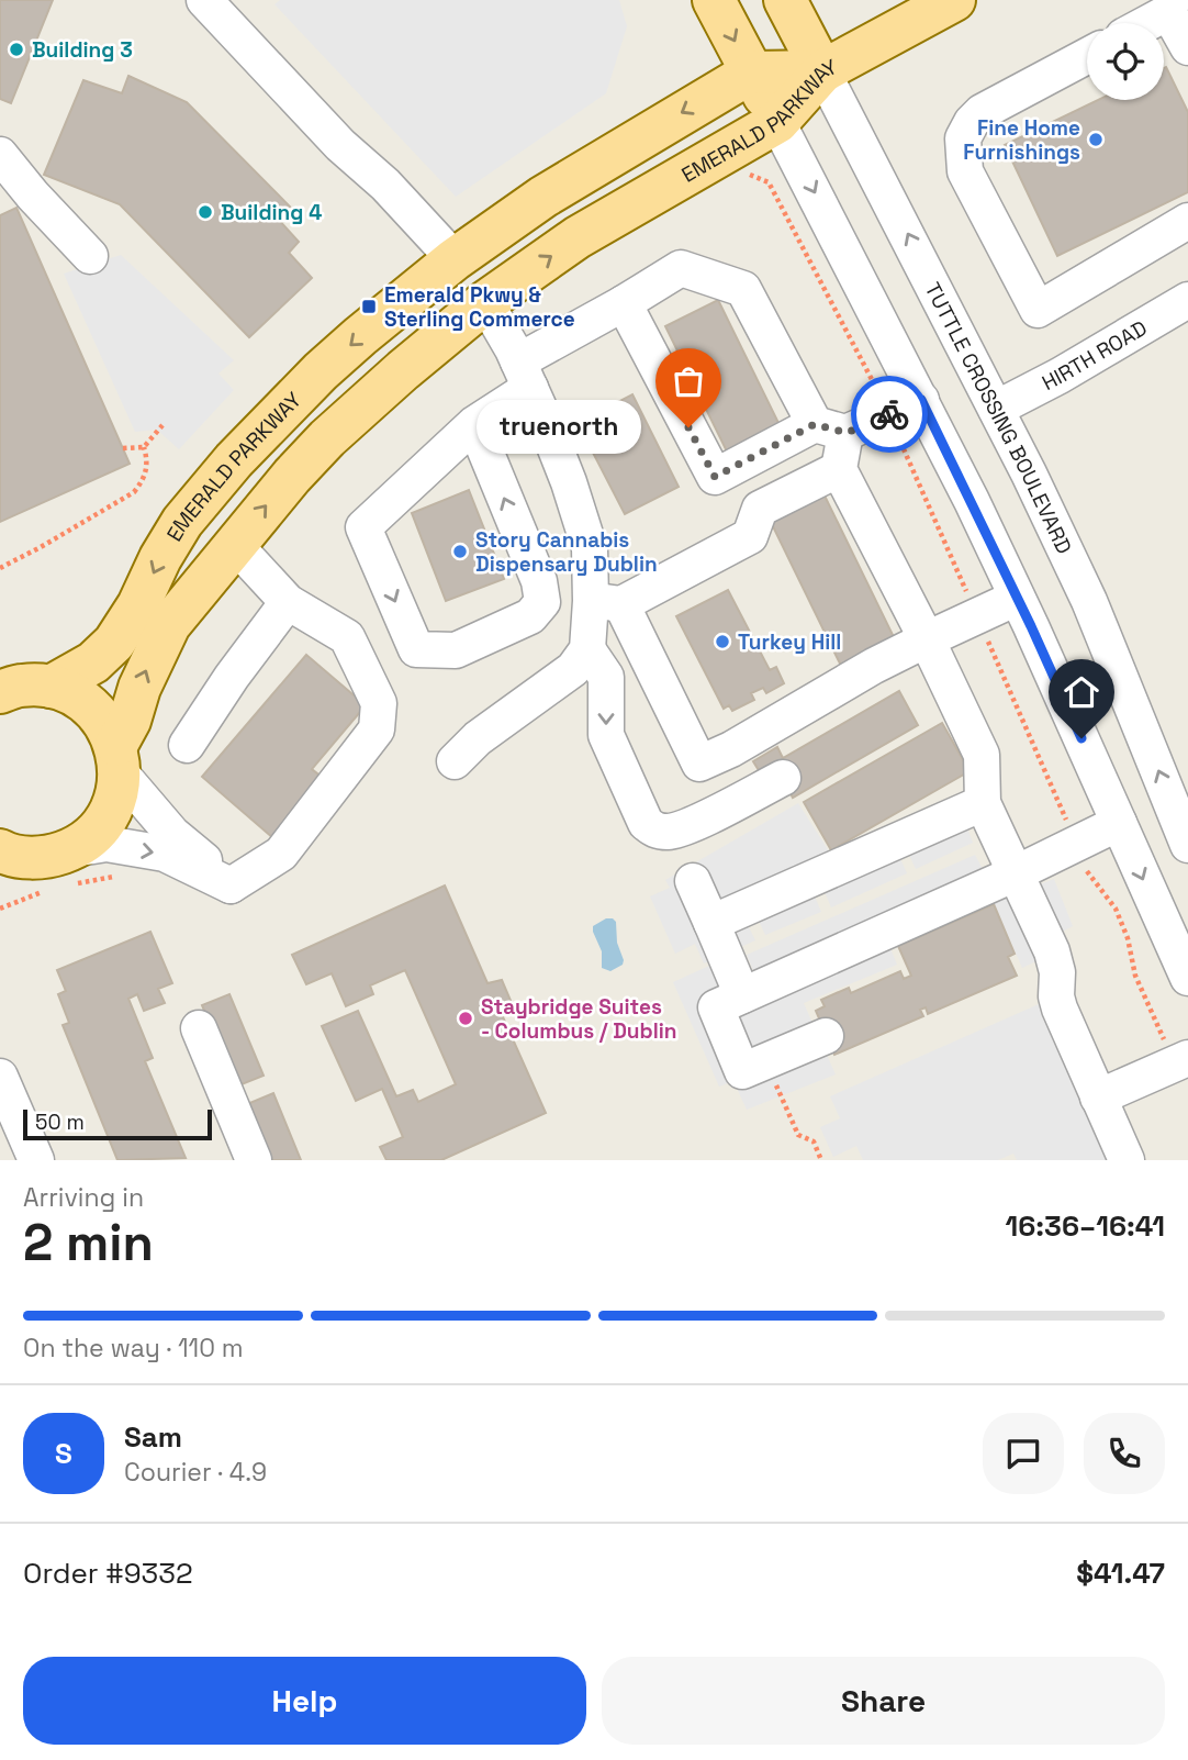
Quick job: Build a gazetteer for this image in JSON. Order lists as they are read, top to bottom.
{
  "streets": {
    "main road": ["EMERALD PARKWAY", "TUTTLE CROSSING BOULEVARD"],
    "street": ["HIRTH ROAD"]
  },
  "crossings": [
    ["EMERALD PARKWAY", "TUTTLE CROSSING BOULEVARD"],
    ["HIRTH ROAD", "TUTTLE CROSSING BOULEVARD"]
  ],
  "one_way": ["TUTTLE CROSSING BOULEVARD"],
  "places": {
    "other": [
      "Building 3",
      "Fine Home Furnishings",
      "Building 4",
      "truenorth",
      "Story Cannabis Dispensary Dublin",
      "Turkey Hill",
      "Staybridge Suites - Columbus / Dublin"
    ],
    "transit": ["Emerald Pkwy & Sterling Commerce"]
  },
  "scale_bar": "50 m",
  "page": {
    "bubble": "truenorth",
    "scale": "50 m",
    "heading": ["2 min", "Arriving in", "16:36–16:41"],
    "panel": [
      "Sam",
      "Courier · 4.9",
      "Order #9332",
      "$41.47"
    ],
    "bar": "On the way · 110 m",
    "round": "S",
    "buttons": ["Help", "Share"]
  }
}
